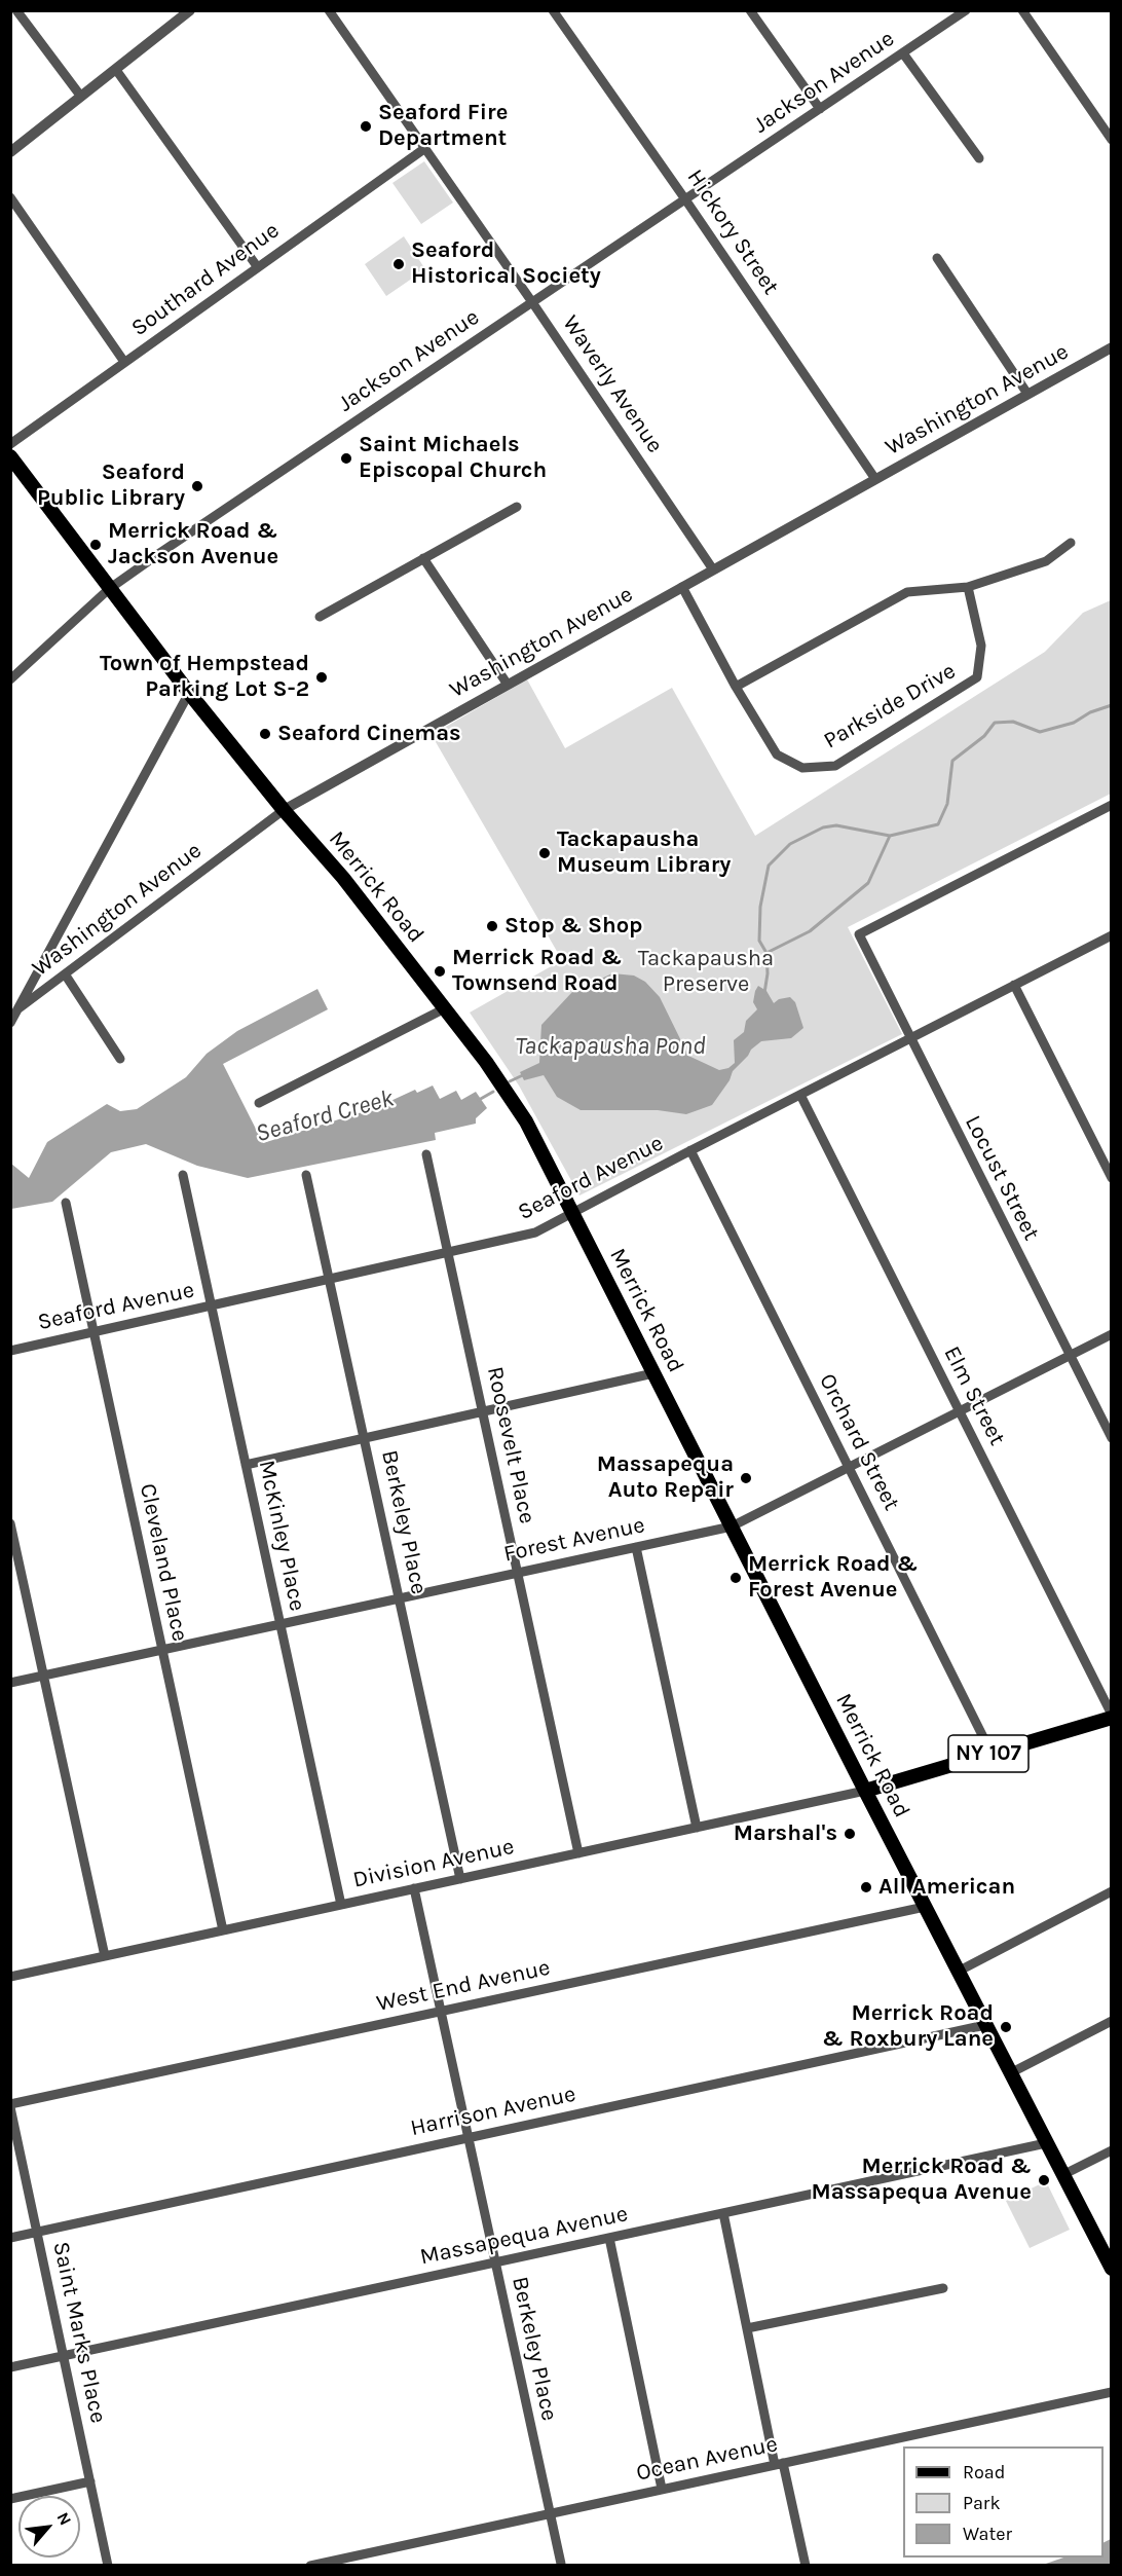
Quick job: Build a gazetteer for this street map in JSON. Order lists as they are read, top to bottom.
{
  "streets": {
    "main road": ["Merrick Road", "NY 107"],
    "street": [
      "Jackson Avenue",
      "Hickory Street",
      "Southard Avenue",
      "Waverly Avenue",
      "Washington Avenue",
      "Parkside Drive",
      "Seaford Avenue",
      "Locust Street",
      "Elm Street",
      "Orchard Street",
      "Roosevelt Place",
      "Berkeley Place",
      "McKinley Place",
      "Forest Avenue",
      "Cleveland Place",
      "Division Avenue",
      "West End Avenue",
      "Harrison Avenue",
      "Massapequa Avenue",
      "Saint Marks Place",
      "Ocean Avenue"
    ]
  },
  "crossings": [
    ["Jackson Avenue", "Hickory Street"],
    ["Jackson Avenue", "Waverly Avenue"],
    ["Jackson Avenue", "Merrick Road"],
    ["Hickory Street", "Washington Avenue"],
    ["Southard Avenue", "Waverly Avenue"],
    ["Waverly Avenue", "Washington Avenue"],
    ["Washington Avenue", "Parkside Drive"],
    ["Washington Avenue", "Merrick Road"],
    ["Merrick Road", "Seaford Avenue"],
    ["Merrick Road", "Forest Avenue"],
    ["Merrick Road", "NY 107"],
    ["Merrick Road", "Division Avenue"],
    ["Merrick Road", "West End Avenue"],
    ["Merrick Road", "Harrison Avenue"],
    ["Merrick Road", "Massapequa Avenue"],
    ["Seaford Avenue", "Locust Street"],
    ["Seaford Avenue", "Elm Street"],
    ["Seaford Avenue", "Orchard Street"],
    ["Seaford Avenue", "Roosevelt Place"],
    ["Seaford Avenue", "Berkeley Place"],
    ["Seaford Avenue", "McKinley Place"],
    ["Seaford Avenue", "Cleveland Place"],
    ["Locust Street", "Forest Avenue"],
    ["Elm Street", "Forest Avenue"],
    ["Elm Street", "NY 107"],
    ["Orchard Street", "Forest Avenue"],
    ["Orchard Street", "NY 107"],
    ["Roosevelt Place", "Forest Avenue"],
    ["Roosevelt Place", "Division Avenue"],
    ["Berkeley Place", "Forest Avenue"],
    ["Berkeley Place", "Division Avenue"],
    ["Berkeley Place", "West End Avenue"],
    ["Berkeley Place", "Harrison Avenue"],
    ["Berkeley Place", "Massapequa Avenue"],
    ["Berkeley Place", "Ocean Avenue"],
    ["McKinley Place", "Forest Avenue"],
    ["McKinley Place", "Division Avenue"],
    ["Forest Avenue", "Cleveland Place"],
    ["Cleveland Place", "Division Avenue"],
    ["NY 107", "Division Avenue"],
    ["West End Avenue", "Saint Marks Place"],
    ["Harrison Avenue", "Saint Marks Place"],
    ["Massapequa Avenue", "Saint Marks Place"]
  ],
  "water": ["Tackapausha Pond", "Seaford Creek"],
  "parks": ["Tackapausha Preserve"],
  "places": [
    "Seaford Fire Department",
    "Seaford Historical Society",
    "Saint Michaels Episcopal Church",
    "Seaford Public Library",
    "Merrick Road & Jackson Avenue",
    "Town of Hempstead Parking Lot S-2",
    "Seaford Cinemas",
    "Tackapausha Museum Library",
    "Stop & Shop",
    "Merrick Road & Townsend Road",
    "Massapequa Auto Repair",
    "Merrick Road & Forest Avenue",
    "Marshal's",
    "All American",
    "Merrick Road & Roxbury Lane",
    "Merrick Road & Massapequa Avenue"
  ],
  "legend": ["Road", "Park", "Water"],
  "north": "top right"
}
